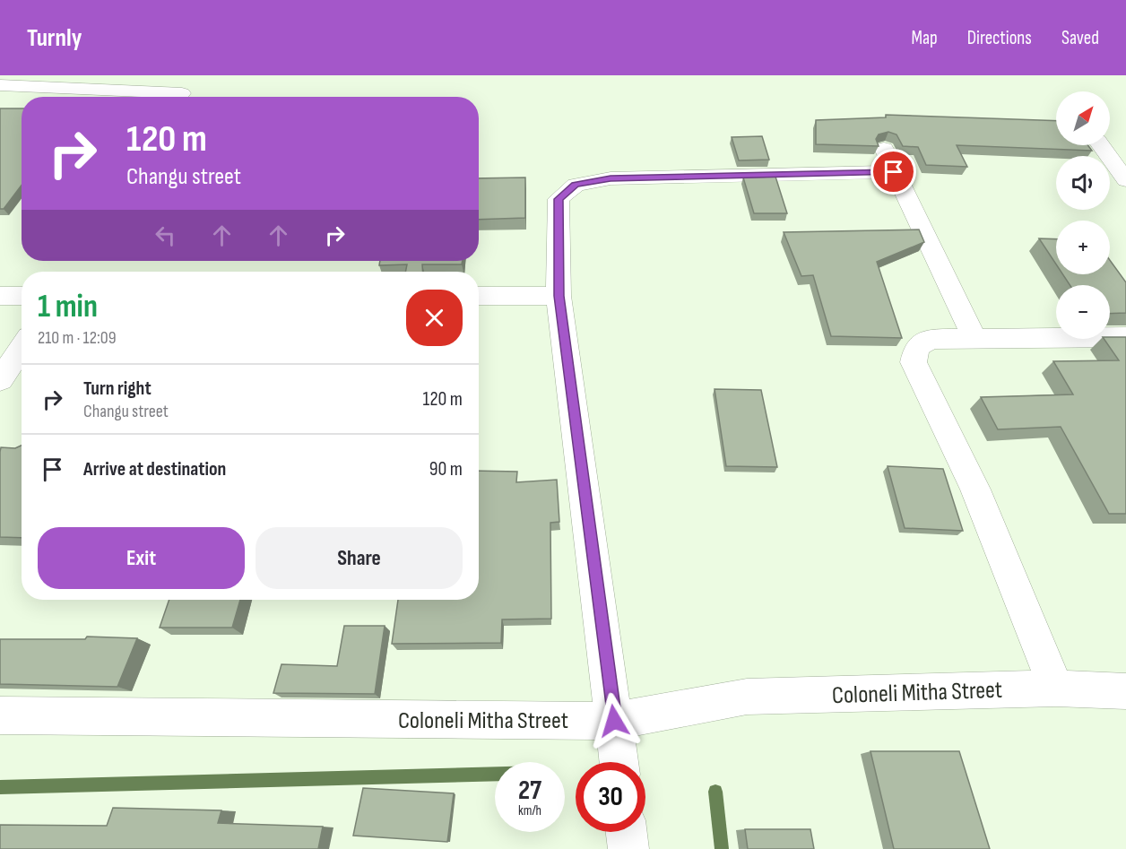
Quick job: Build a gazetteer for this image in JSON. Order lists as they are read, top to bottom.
{
  "streets": {
    "street": ["Coloneli Mitha Street"]
  },
  "north": "top right",
  "page": {
    "header": "Turnly",
    "nav": ["Map", "Directions", "Saved"],
    "map_buttons": ["+", "−"],
    "turn": ["120 m", "Changu street"],
    "heading": ["1 min", "210 m · 12:09"],
    "list": [
      {
        "name": "Turn right",
        "note": "Changu street",
        "value": "120 m"
      },
      {
        "name": "Arrive at destination",
        "value": "90 m"
      }
    ],
    "buttons": ["Exit", "Share"],
    "speed": "27 km/h",
    "limit": "30"
  }
}
